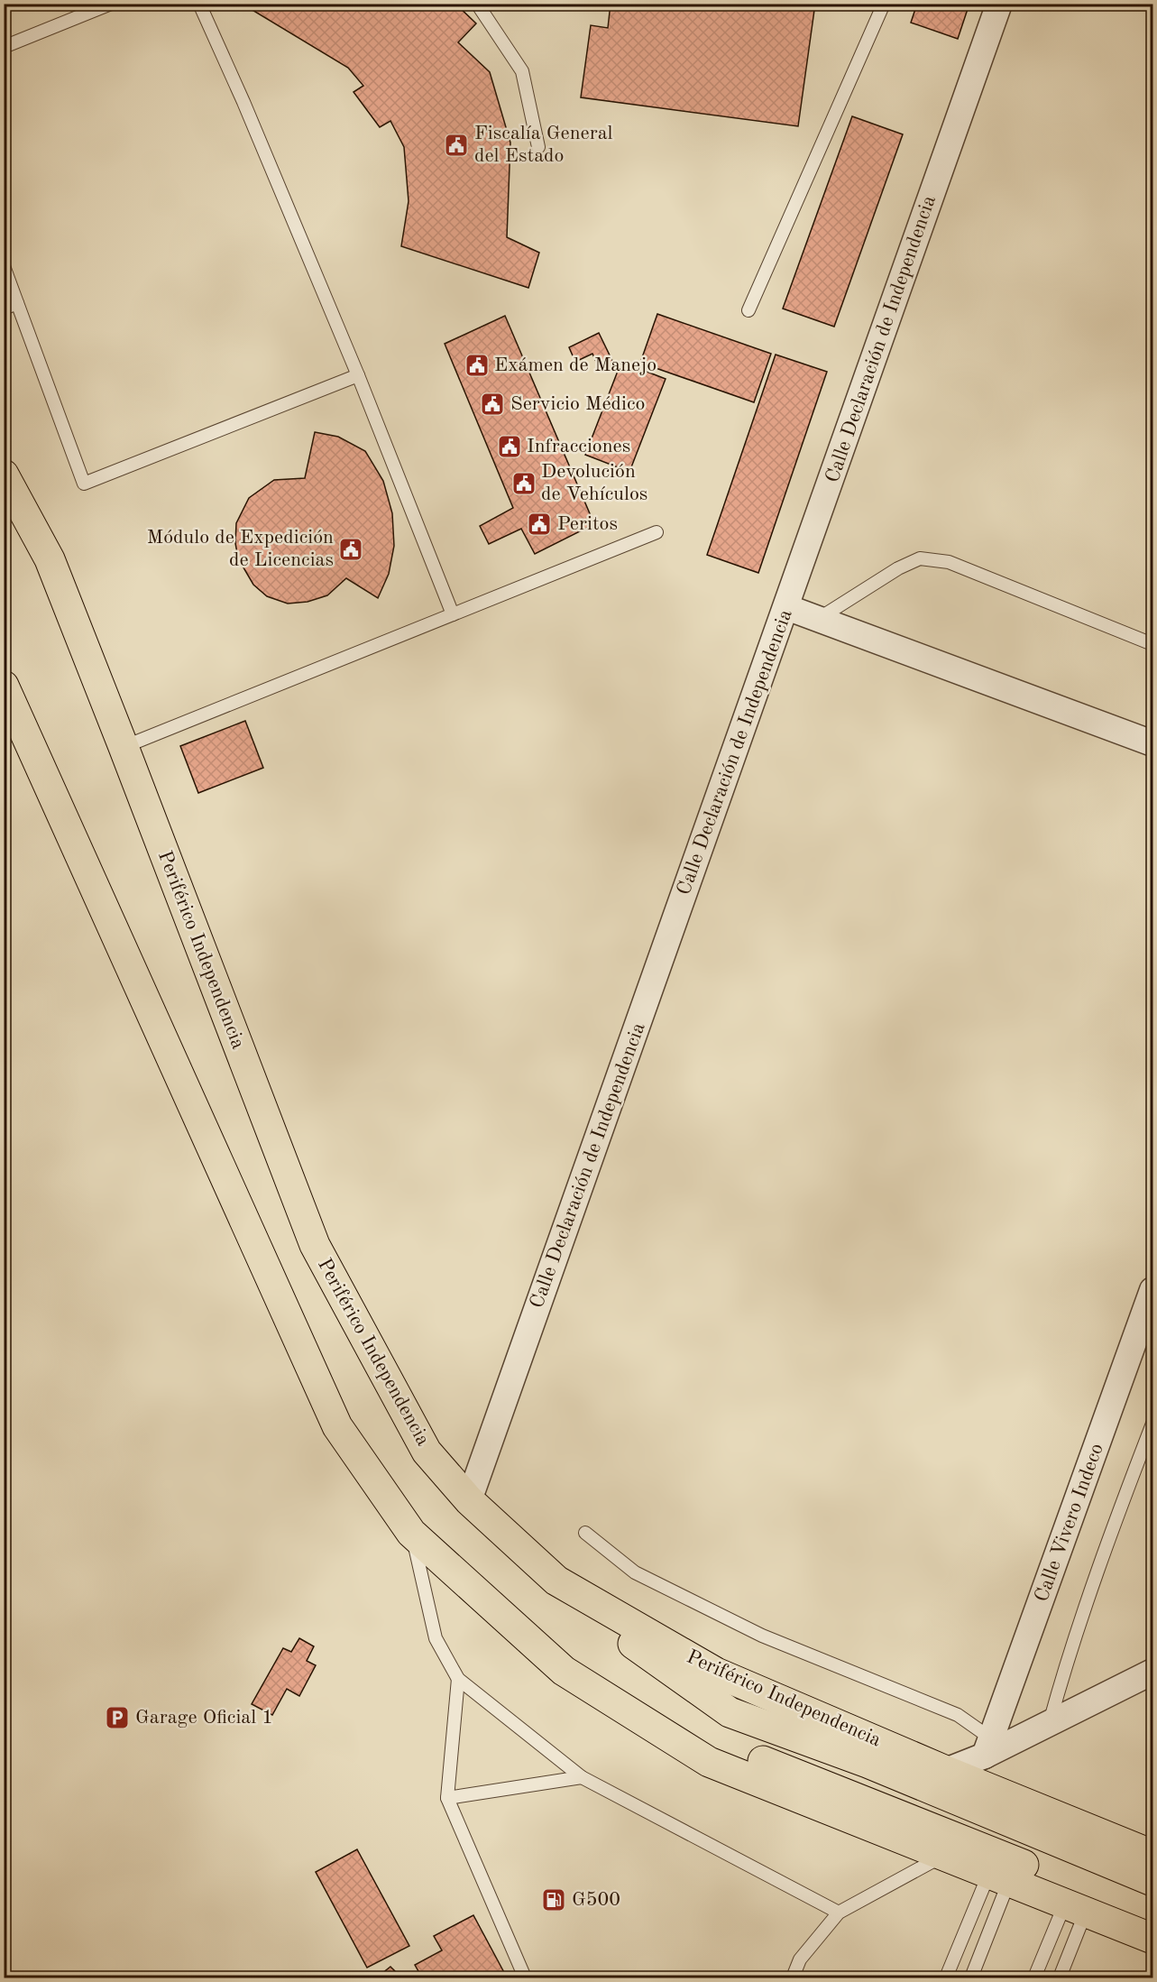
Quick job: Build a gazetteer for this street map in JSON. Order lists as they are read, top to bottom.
{
  "streets": {
    "highway": ["Periférico Independencia"],
    "street": ["Calle Declaración de Independencia", "Calle Vivero Indeco"]
  },
  "crossings": [
    ["Calle Declaración de Independencia", "Periférico Independencia"]
  ],
  "places": {
    "public building": [
      "Fiscalía General del Estado",
      "Exámen de Manejo",
      "Servicio Médico",
      "Infracciones",
      "Devolución de Vehículos",
      "Peritos",
      "Módulo de Expedición de Licencias"
    ],
    "parking": ["Garage Oficial 1"],
    "fuel station": ["G500"]
  }
}
